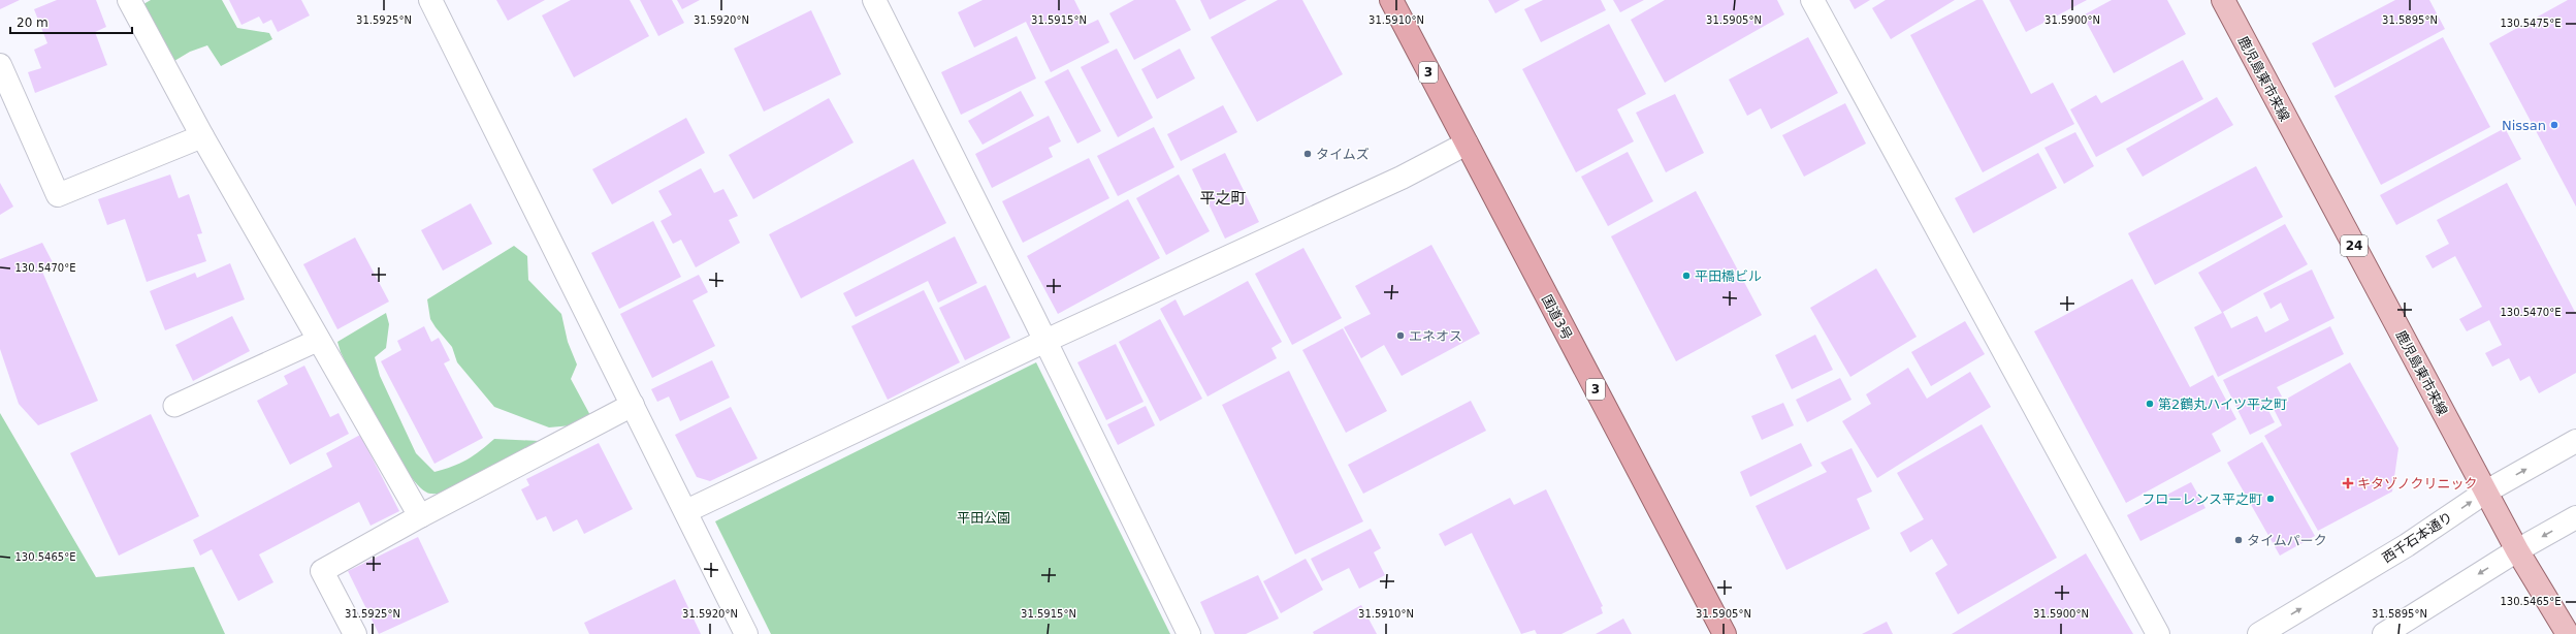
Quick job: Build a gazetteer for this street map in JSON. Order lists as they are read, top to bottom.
{
  "streets": {
    "highway": ["3", "国道3号"],
    "main road": ["鹿児島東市来線", "24"],
    "street": ["西千石本通り"]
  },
  "crossings": [
    ["鹿児島東市来線", "西千石本通り"]
  ],
  "districts": ["平之町"],
  "parks": ["平田公園"],
  "places": {
    "other": [
      "Nissan",
      "タイムズ",
      "平田橋ビル",
      "エネオス",
      "第2鶴丸ハイツ平之町",
      "フローレンス平之町",
      "タイムパーク"
    ],
    "health": ["キタゾノクリニック"]
  },
  "scale_bar": "20 m",
  "coordinates": [
    "31.5925°N",
    "31.5920°N",
    "31.5915°N",
    "31.5910°N",
    "31.5905°N",
    "31.5900°N",
    "31.5895°N",
    "130.5475°E",
    "130.5470°E",
    "130.5465°E"
  ]
}
